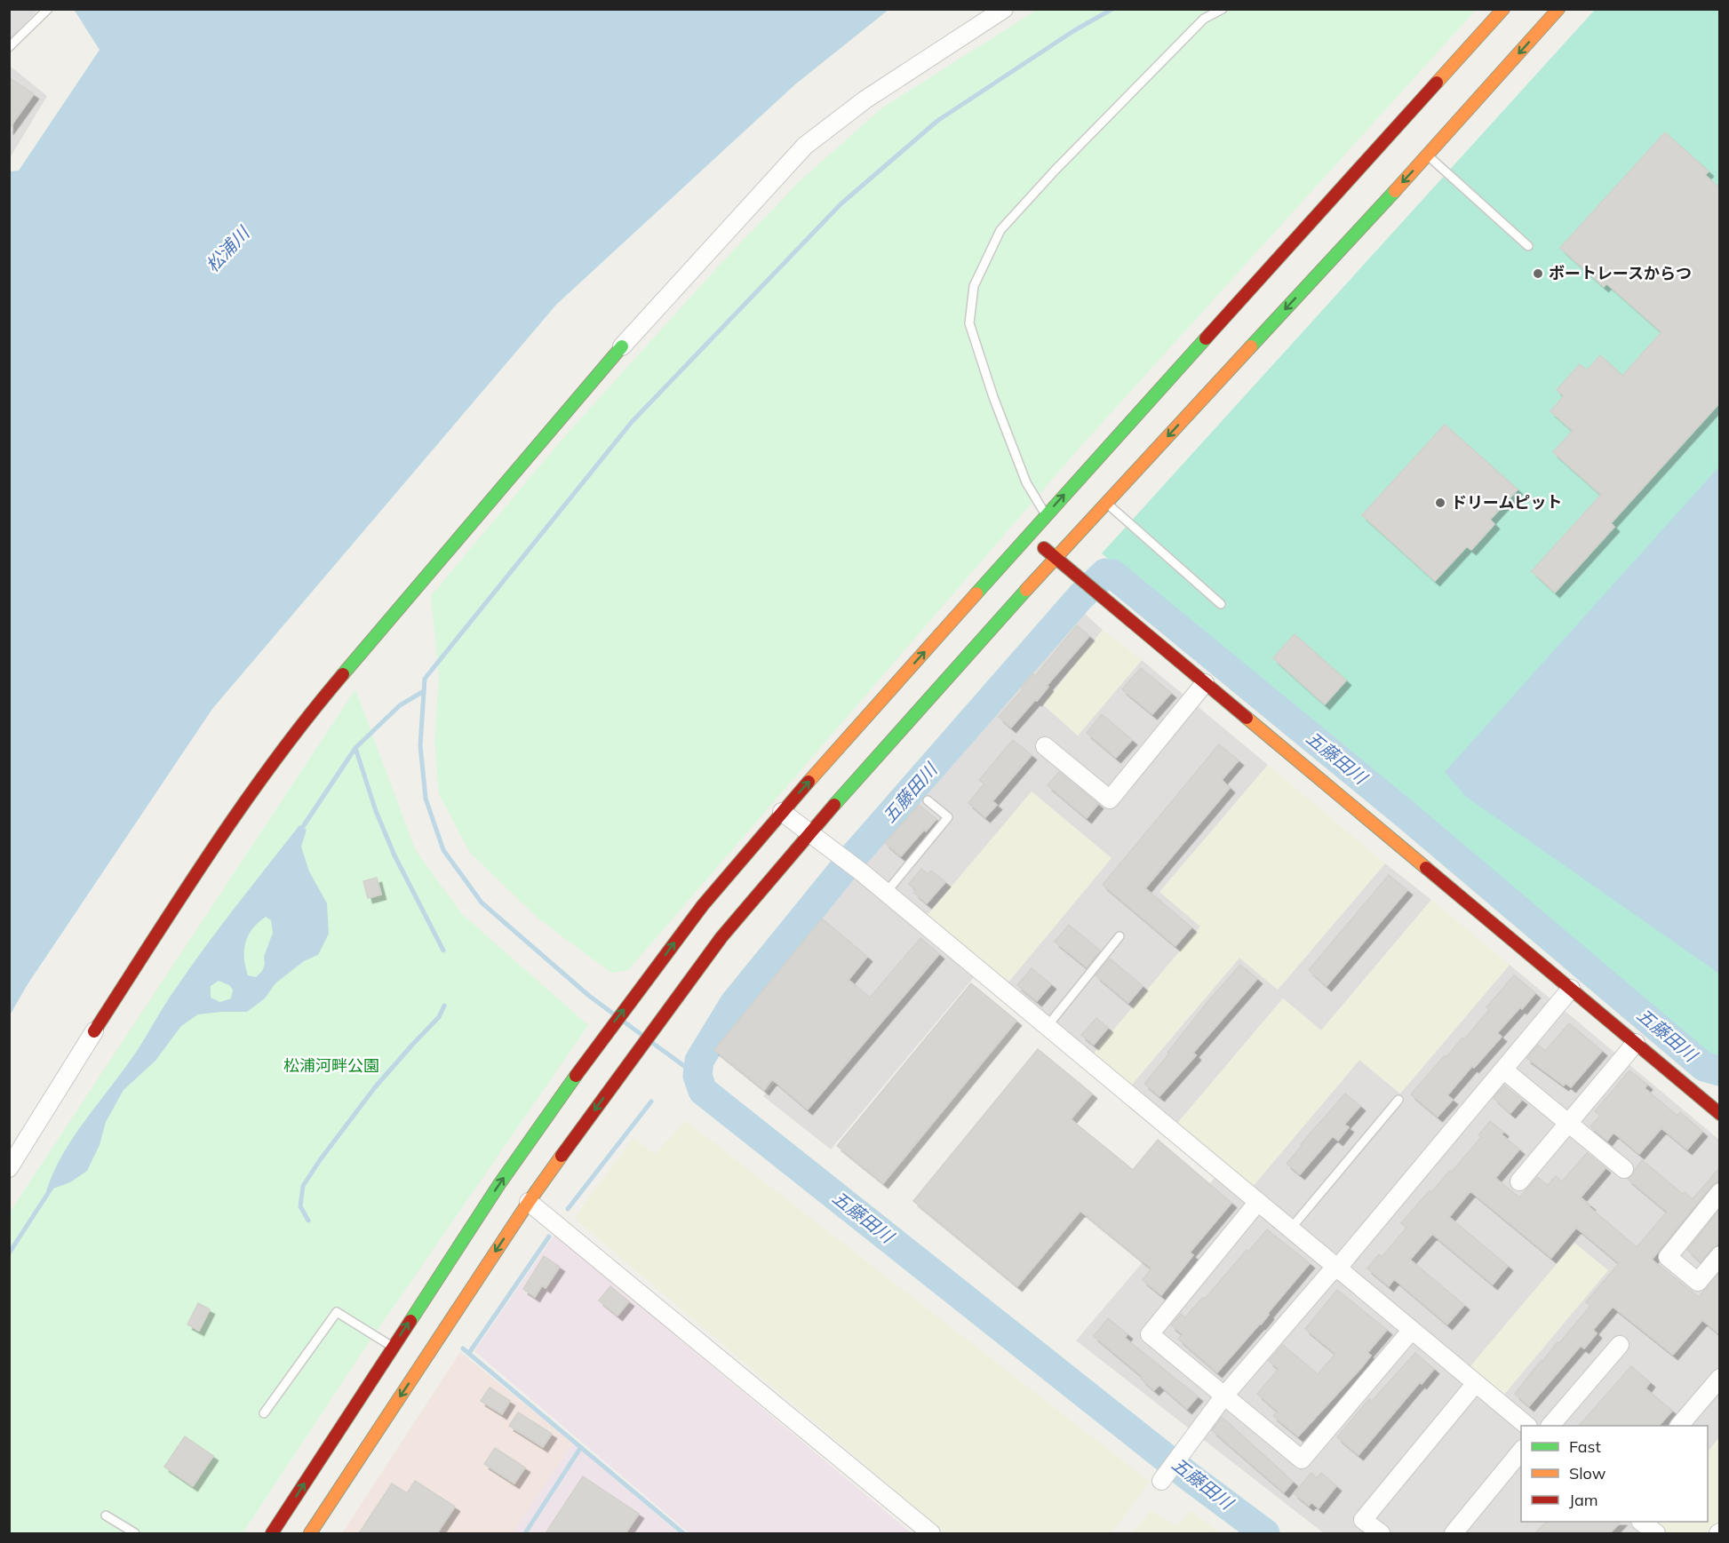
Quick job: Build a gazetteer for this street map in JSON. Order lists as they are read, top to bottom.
{
  "water": ["松浦川", "五藤田川"],
  "parks": ["松浦河畔公園"],
  "places": ["ボートレースからつ", "ドリームピット"],
  "legend": ["Fast", "Slow", "Jam"]
}
